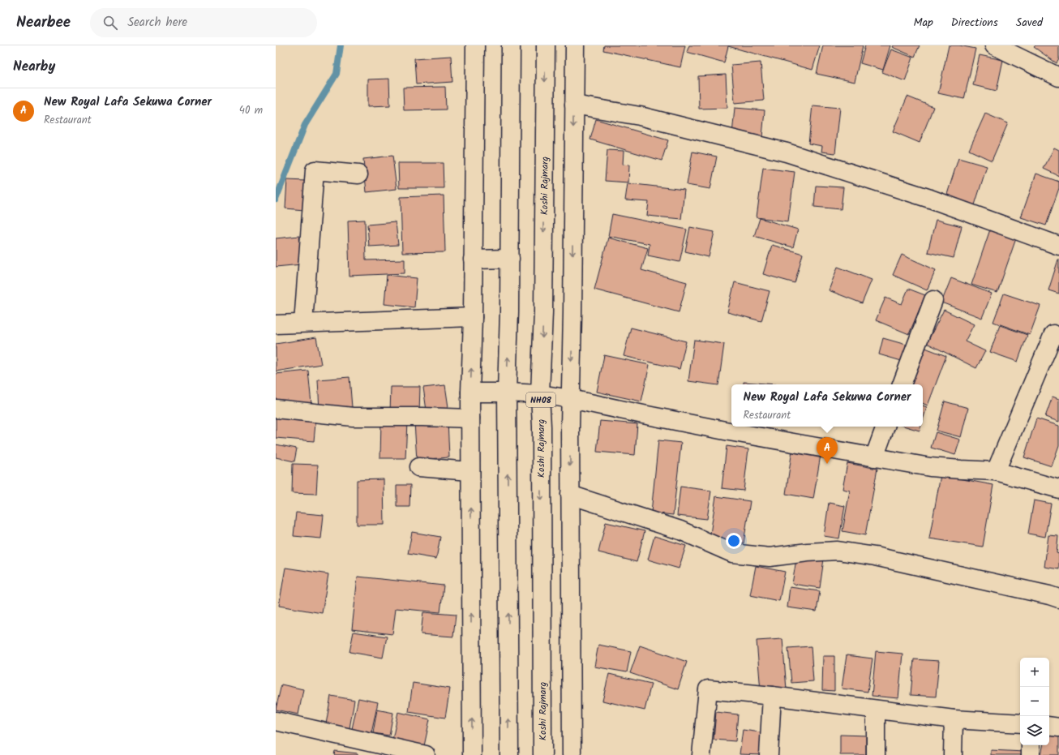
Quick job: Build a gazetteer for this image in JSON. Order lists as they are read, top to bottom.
{
  "streets": {
    "street": ["Koshi Rajmarg", "NH08"]
  },
  "page": {
    "header": "Nearbee",
    "search": "Search here",
    "nav": ["Map", "Directions", "Saved"],
    "heading": "Nearby",
    "list": [
      {
        "mark": "A",
        "name": "New Royal Lafa Sekuwa Corner",
        "note": "Restaurant",
        "value": "40 m"
      }
    ],
    "popup": ["New Royal Lafa Sekuwa Corner", "Restaurant"],
    "pins": "A",
    "map_buttons": ["+", "−"]
  }
}
